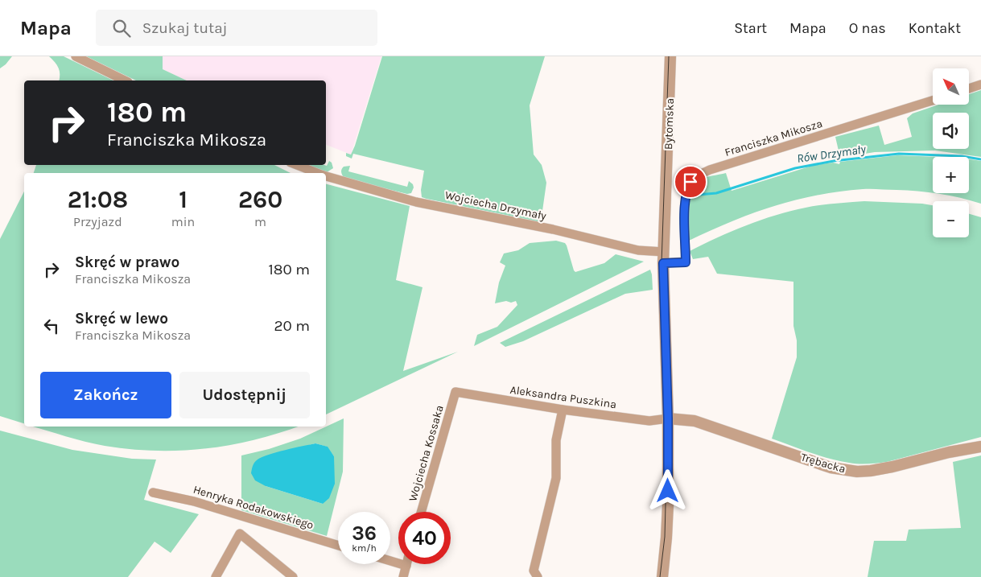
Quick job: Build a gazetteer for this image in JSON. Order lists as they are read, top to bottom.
{
  "streets": {
    "street": [
      "Bytomska",
      "Franciszka Mikosza",
      "Wojciecha Drzymały",
      "Aleksandra Puszkina",
      "Wojciecha Kossaka",
      "Trębacka",
      "Henryka Rodakowskiego"
    ]
  },
  "crossings": [
    ["Bytomska", "Franciszka Mikosza"],
    ["Bytomska", "Wojciecha Drzymały"],
    ["Bytomska", "Aleksandra Puszkina"],
    ["Bytomska", "Trębacka"],
    ["Aleksandra Puszkina", "Wojciecha Kossaka"],
    ["Aleksandra Puszkina", "Trębacka"]
  ],
  "water": ["Rów Drzymały"],
  "north": "top left",
  "page": {
    "header": "Mapa",
    "search": "Szukaj tutaj",
    "nav": [
      "Start",
      "Mapa",
      "O nas",
      "Kontakt"
    ],
    "map_buttons": ["+", "−"],
    "turn": ["180 m", "Franciszka Mikosza"],
    "eta": [
      "21:08",
      "Przyjazd",
      "1",
      "min",
      "260",
      "m"
    ],
    "list": [
      {
        "name": "Skręć w prawo",
        "note": "Franciszka Mikosza",
        "value": "180 m"
      },
      {
        "name": "Skręć w lewo",
        "note": "Franciszka Mikosza",
        "value": "20 m"
      }
    ],
    "buttons": ["Zakończ", "Udostępnij"],
    "speed": "36 km/h",
    "limit": "40"
  }
}
